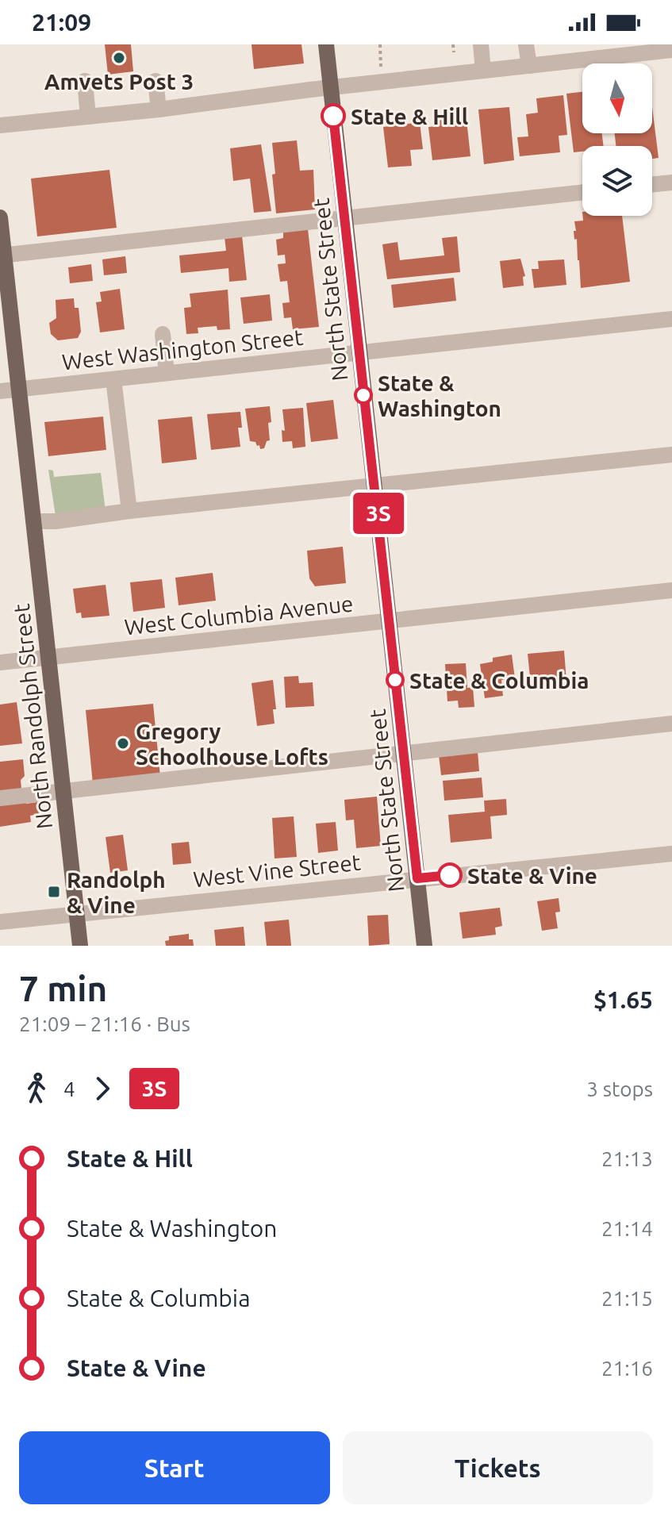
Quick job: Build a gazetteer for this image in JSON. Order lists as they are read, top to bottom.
{
  "streets": {
    "main road": ["North State Street", "North Randolph Street"],
    "street": ["West Washington Street", "West Columbia Avenue", "West Vine Street"]
  },
  "crossings": [
    ["North State Street", "West Washington Street"],
    ["North State Street", "West Columbia Avenue"],
    ["North State Street", "West Vine Street"],
    ["West Washington Street", "North Randolph Street"],
    ["West Columbia Avenue", "North Randolph Street"],
    ["North Randolph Street", "West Vine Street"]
  ],
  "places": {
    "other": [
      "Amvets Post 3",
      "State & Hill",
      "State & Washington",
      "State & Columbia",
      "Gregory Schoolhouse Lofts",
      "State & Vine"
    ],
    "transit": ["Randolph & Vine"]
  },
  "lines": ["bus line 3S"],
  "north": "bottom",
  "page": {
    "status": "21:09",
    "on_map": "3S",
    "heading": ["7 min", "21:09 – 21:16 · Bus", "$1.65"],
    "legs": ["4", "3S", "3 stops"],
    "list": [
      {
        "name": "State & Hill",
        "value": "21:13"
      },
      {
        "name": "State & Washington",
        "value": "21:14"
      },
      {
        "name": "State & Columbia",
        "value": "21:15"
      },
      {
        "name": "State & Vine",
        "value": "21:16"
      }
    ],
    "buttons": ["Start", "Tickets"]
  }
}
